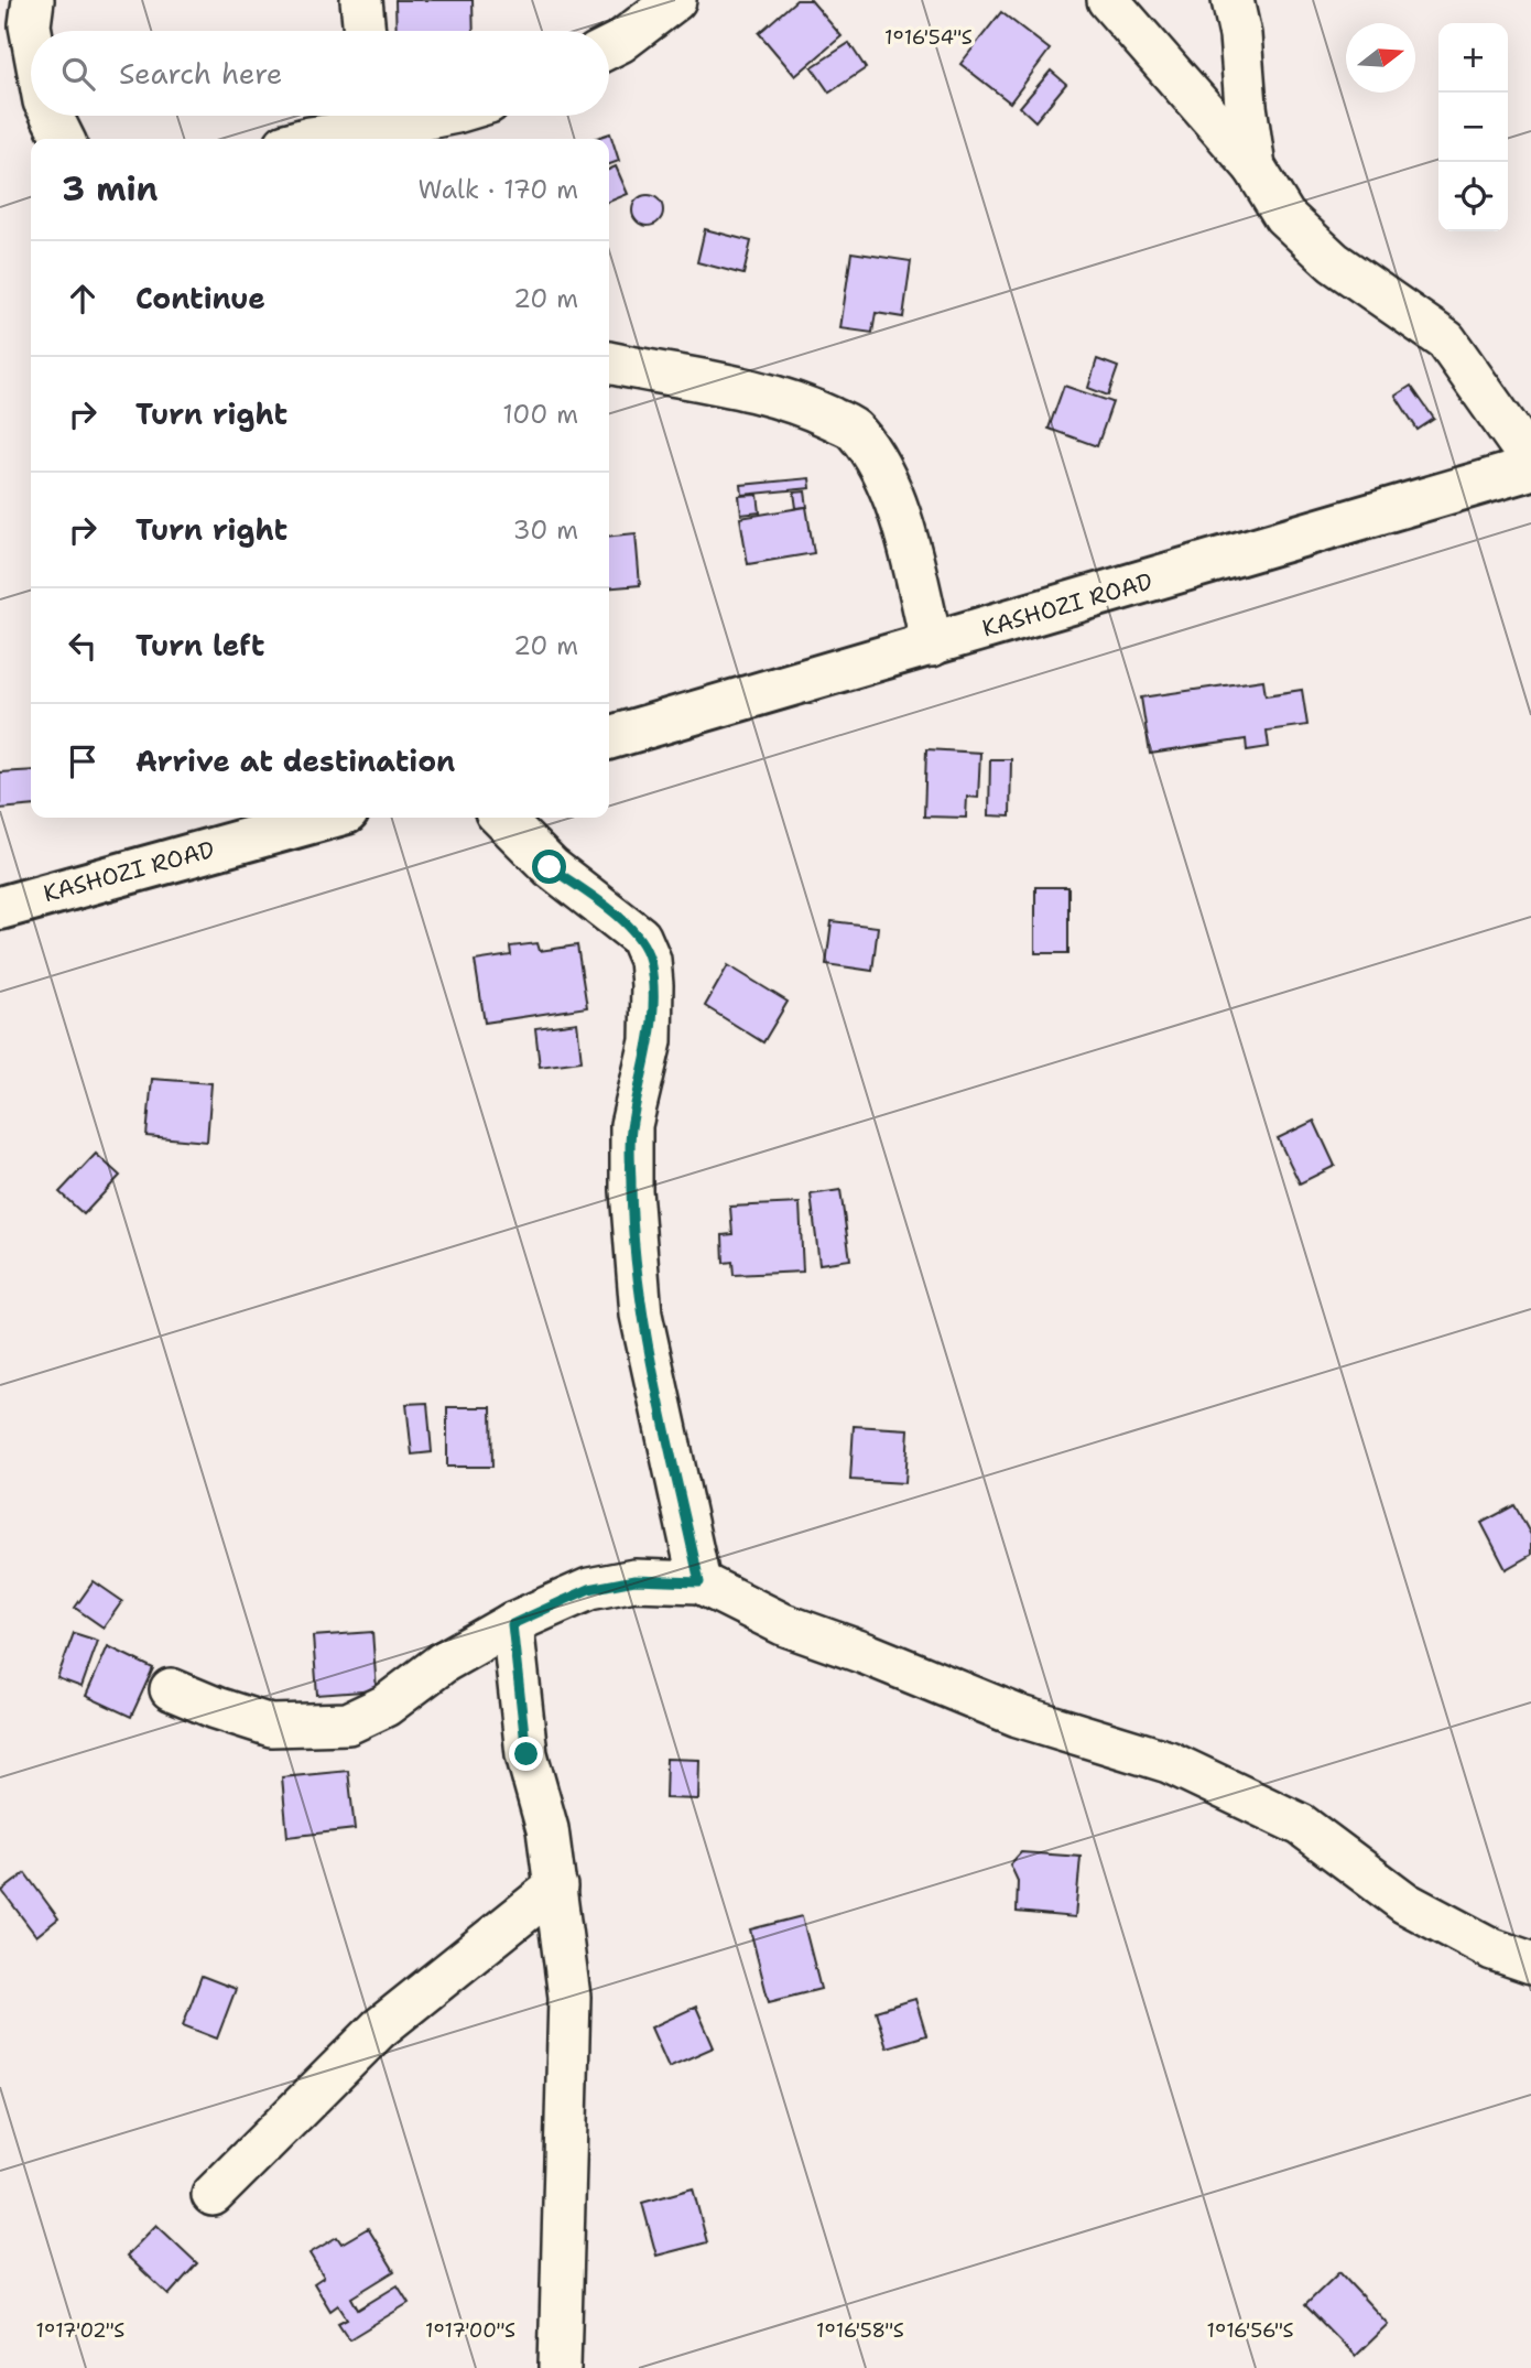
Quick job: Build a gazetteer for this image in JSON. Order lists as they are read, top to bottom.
{
  "streets": {
    "main road": ["KASHOZI ROAD"]
  },
  "north": "right",
  "page": {
    "map_buttons": ["+", "−"],
    "search": "Search here",
    "heading": ["3 min", "Walk · 170 m"],
    "list": [
      ["Continue", "20 m"],
      ["Turn right", "100 m"],
      ["Turn right", "30 m"],
      ["Turn left", "20 m"],
      "Arrive at destination"
    ]
  },
  "coordinates": [
    "1°16'54\"S",
    "1°17'02\"S",
    "1°17'00\"S",
    "1°16'58\"S",
    "1°16'56\"S"
  ]
}
